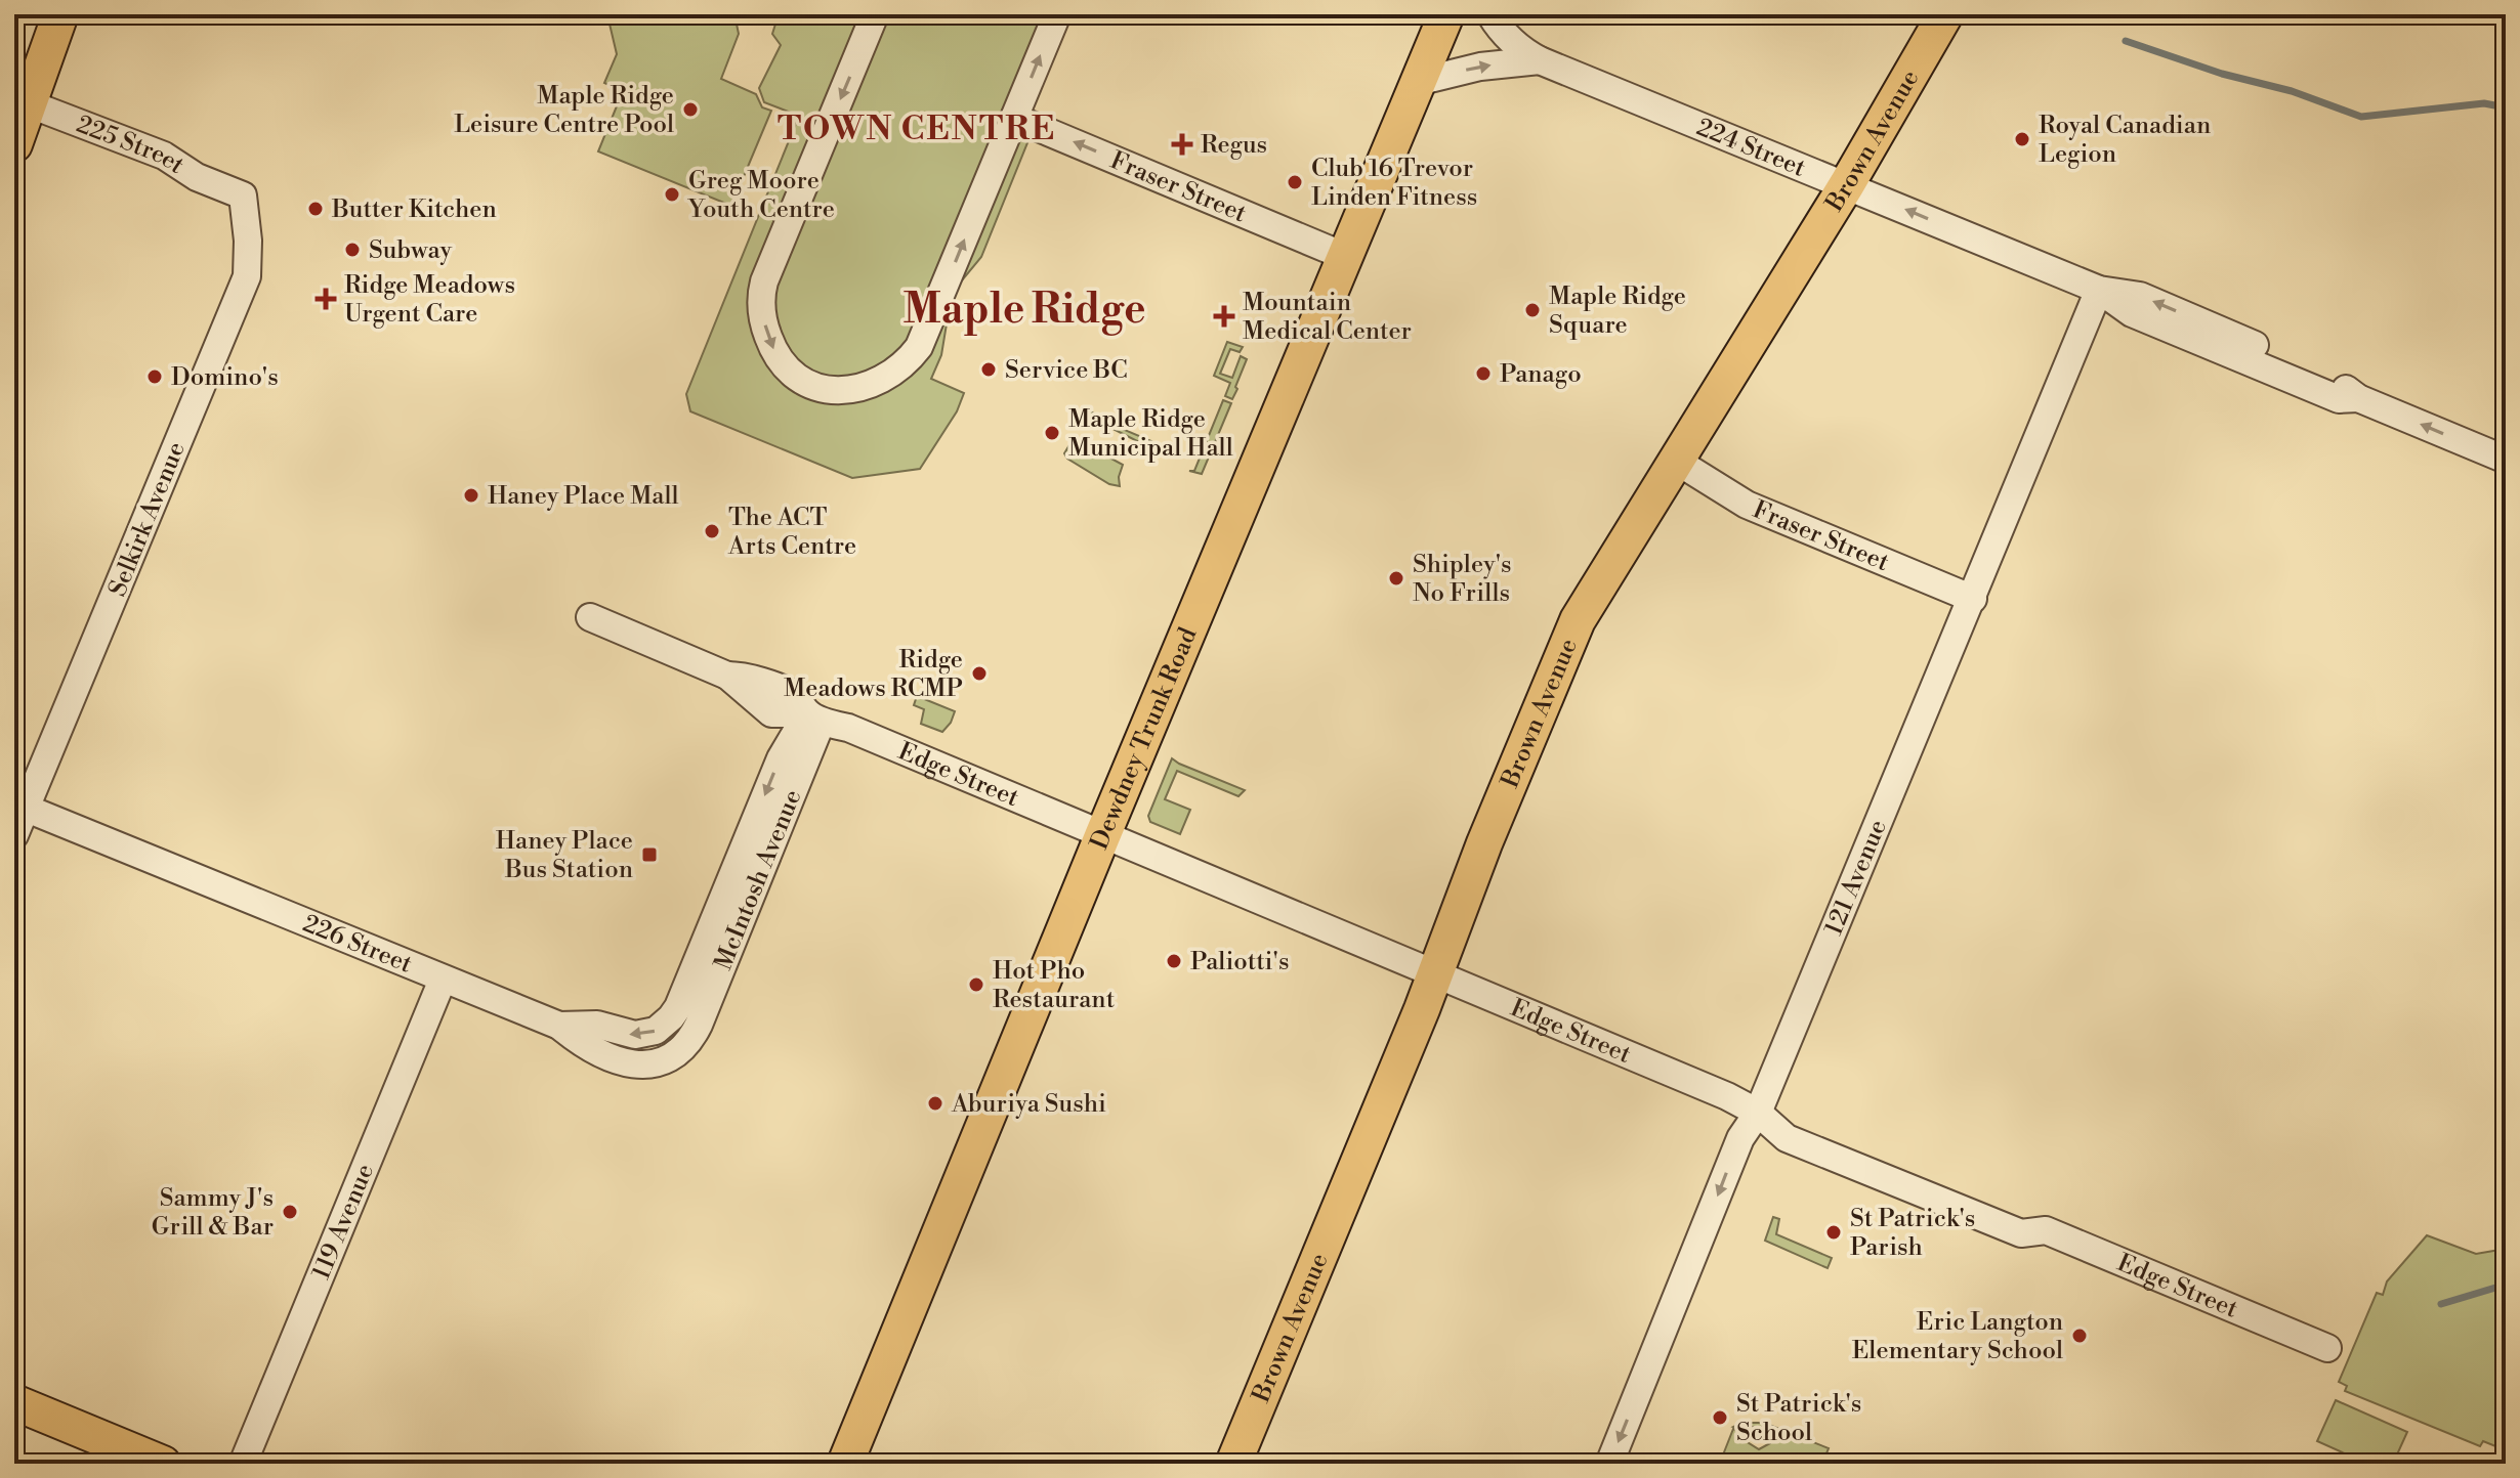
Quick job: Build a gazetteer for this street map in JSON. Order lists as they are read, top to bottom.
{
  "streets": {
    "main road": ["Brown Avenue", "Dewdney Trunk Road"],
    "street": [
      "225 Street",
      "224 Street",
      "Fraser Street",
      "Selkirk Avenue",
      "Edge Street",
      "121 Avenue",
      "McIntosh Avenue",
      "226 Street",
      "119 Avenue"
    ]
  },
  "crossings": [
    ["Brown Avenue", "224 Street"],
    ["Brown Avenue", "Fraser Street"],
    ["Brown Avenue", "Edge Street"],
    ["225 Street", "Selkirk Avenue"],
    ["224 Street", "Dewdney Trunk Road"],
    ["224 Street", "121 Avenue"],
    ["Fraser Street", "Dewdney Trunk Road"],
    ["Fraser Street", "121 Avenue"],
    ["Selkirk Avenue", "226 Street"],
    ["Dewdney Trunk Road", "Edge Street"],
    ["Edge Street", "121 Avenue"],
    ["Edge Street", "McIntosh Avenue"],
    ["McIntosh Avenue", "226 Street"],
    ["226 Street", "119 Avenue"]
  ],
  "one_way": ["Fraser Street"],
  "districts": ["TOWN CENTRE", "Maple Ridge"],
  "places": {
    "other": [
      "Maple Ridge Leisure Centre Pool",
      "Royal Canadian Legion",
      "Club 16 Trevor Linden Fitness",
      "Greg Moore Youth Centre",
      "Butter Kitchen",
      "Subway",
      "Maple Ridge Square",
      "Service BC",
      "Panago",
      "Domino's",
      "Maple Ridge Municipal Hall",
      "Haney Place Mall",
      "The ACT Arts Centre",
      "Shipley's No Frills",
      "Ridge Meadows RCMP",
      "Paliotti's",
      "Hot Pho Restaurant",
      "Aburiya Sushi",
      "Sammy J's Grill & Bar",
      "St Patrick's Parish",
      "Eric Langton Elementary School",
      "St Patrick's School"
    ],
    "health": ["Regus", "Ridge Meadows Urgent Care", "Mountain Medical Center"],
    "transit": ["Haney Place Bus Station"]
  }
}
